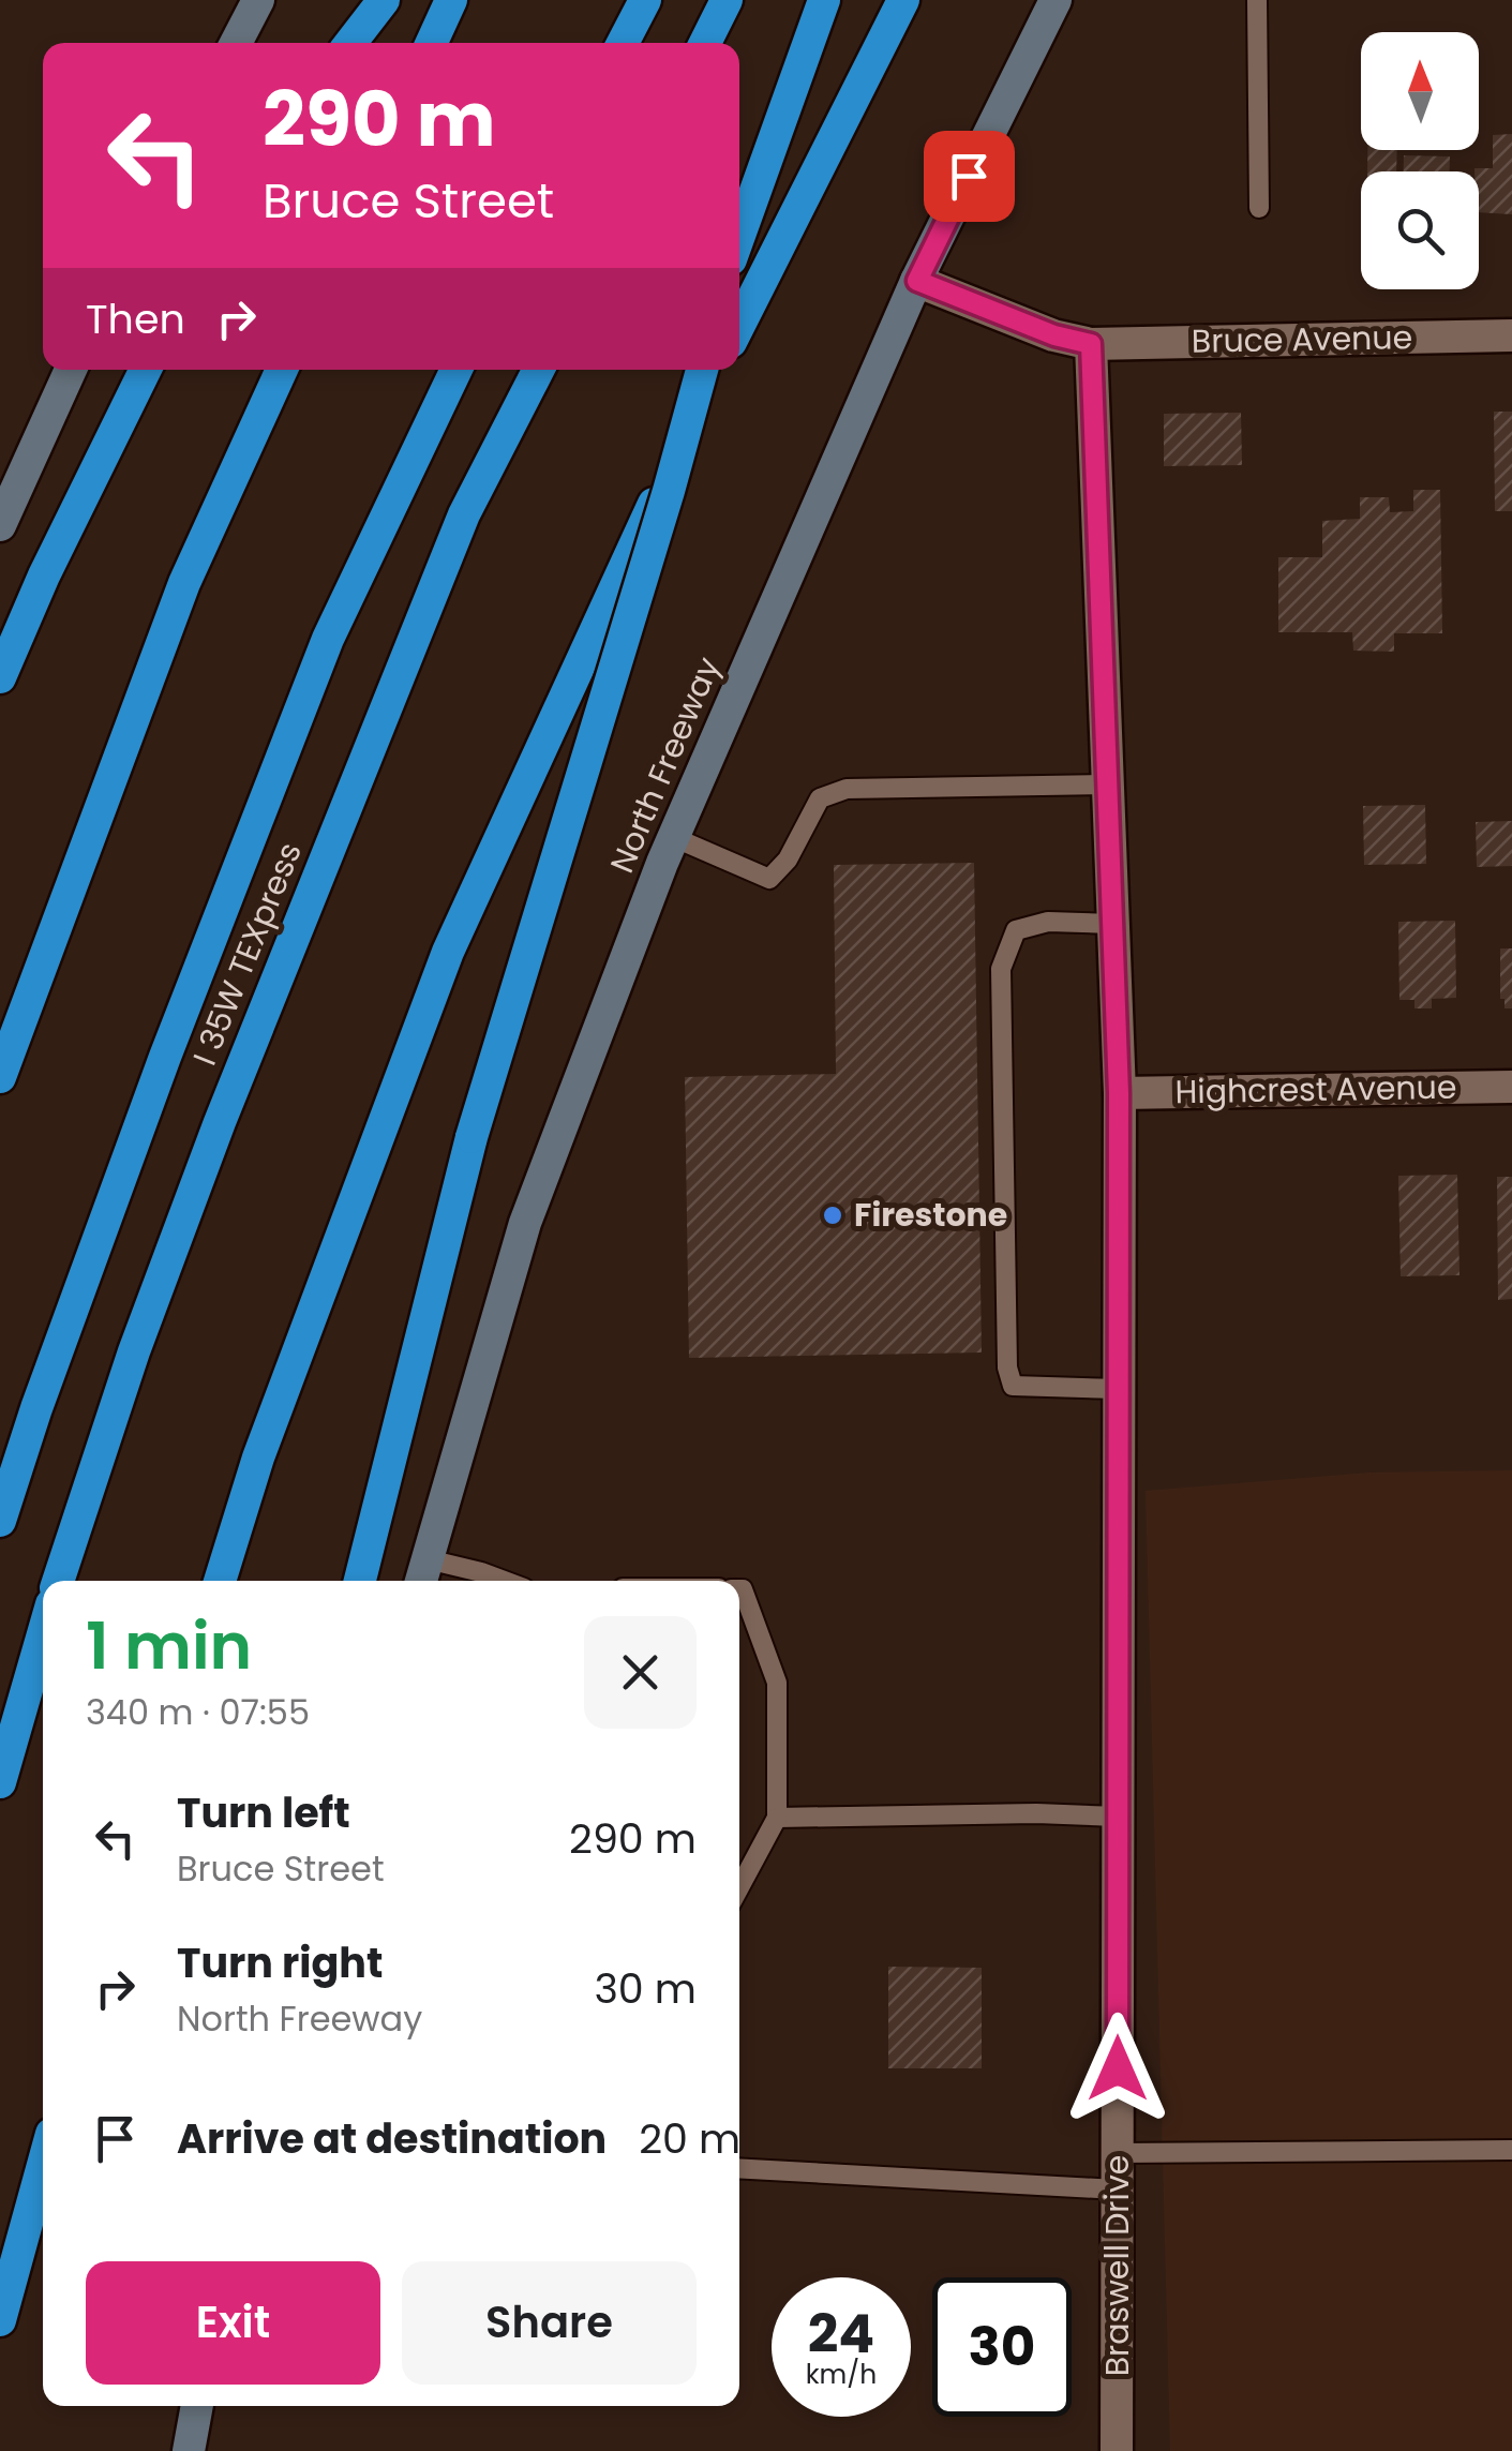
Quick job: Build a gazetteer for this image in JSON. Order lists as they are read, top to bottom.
{
  "streets": {
    "highway": ["I 35W TEXpress"],
    "main road": ["North Freeway"],
    "street": ["Bruce Avenue", "Highcrest Avenue", "Braswell Drive"]
  },
  "crossings": [
    ["Bruce Avenue", "North Freeway"],
    ["Bruce Avenue", "Braswell Drive"],
    ["Highcrest Avenue", "Braswell Drive"]
  ],
  "places": ["Firestone"],
  "north": "top",
  "page": {
    "turn": ["290 m", "Bruce Street"],
    "then": "Then",
    "heading": ["1 min", "340 m · 07:55"],
    "list": [
      {
        "name": "Turn left",
        "note": "Bruce Street",
        "value": "290 m"
      },
      {
        "name": "Turn right",
        "note": "North Freeway",
        "value": "30 m"
      },
      {
        "name": "Arrive at destination",
        "value": "20 m"
      }
    ],
    "buttons": ["Exit", "Share"],
    "speed": "24 km/h",
    "limit": "30"
  }
}
